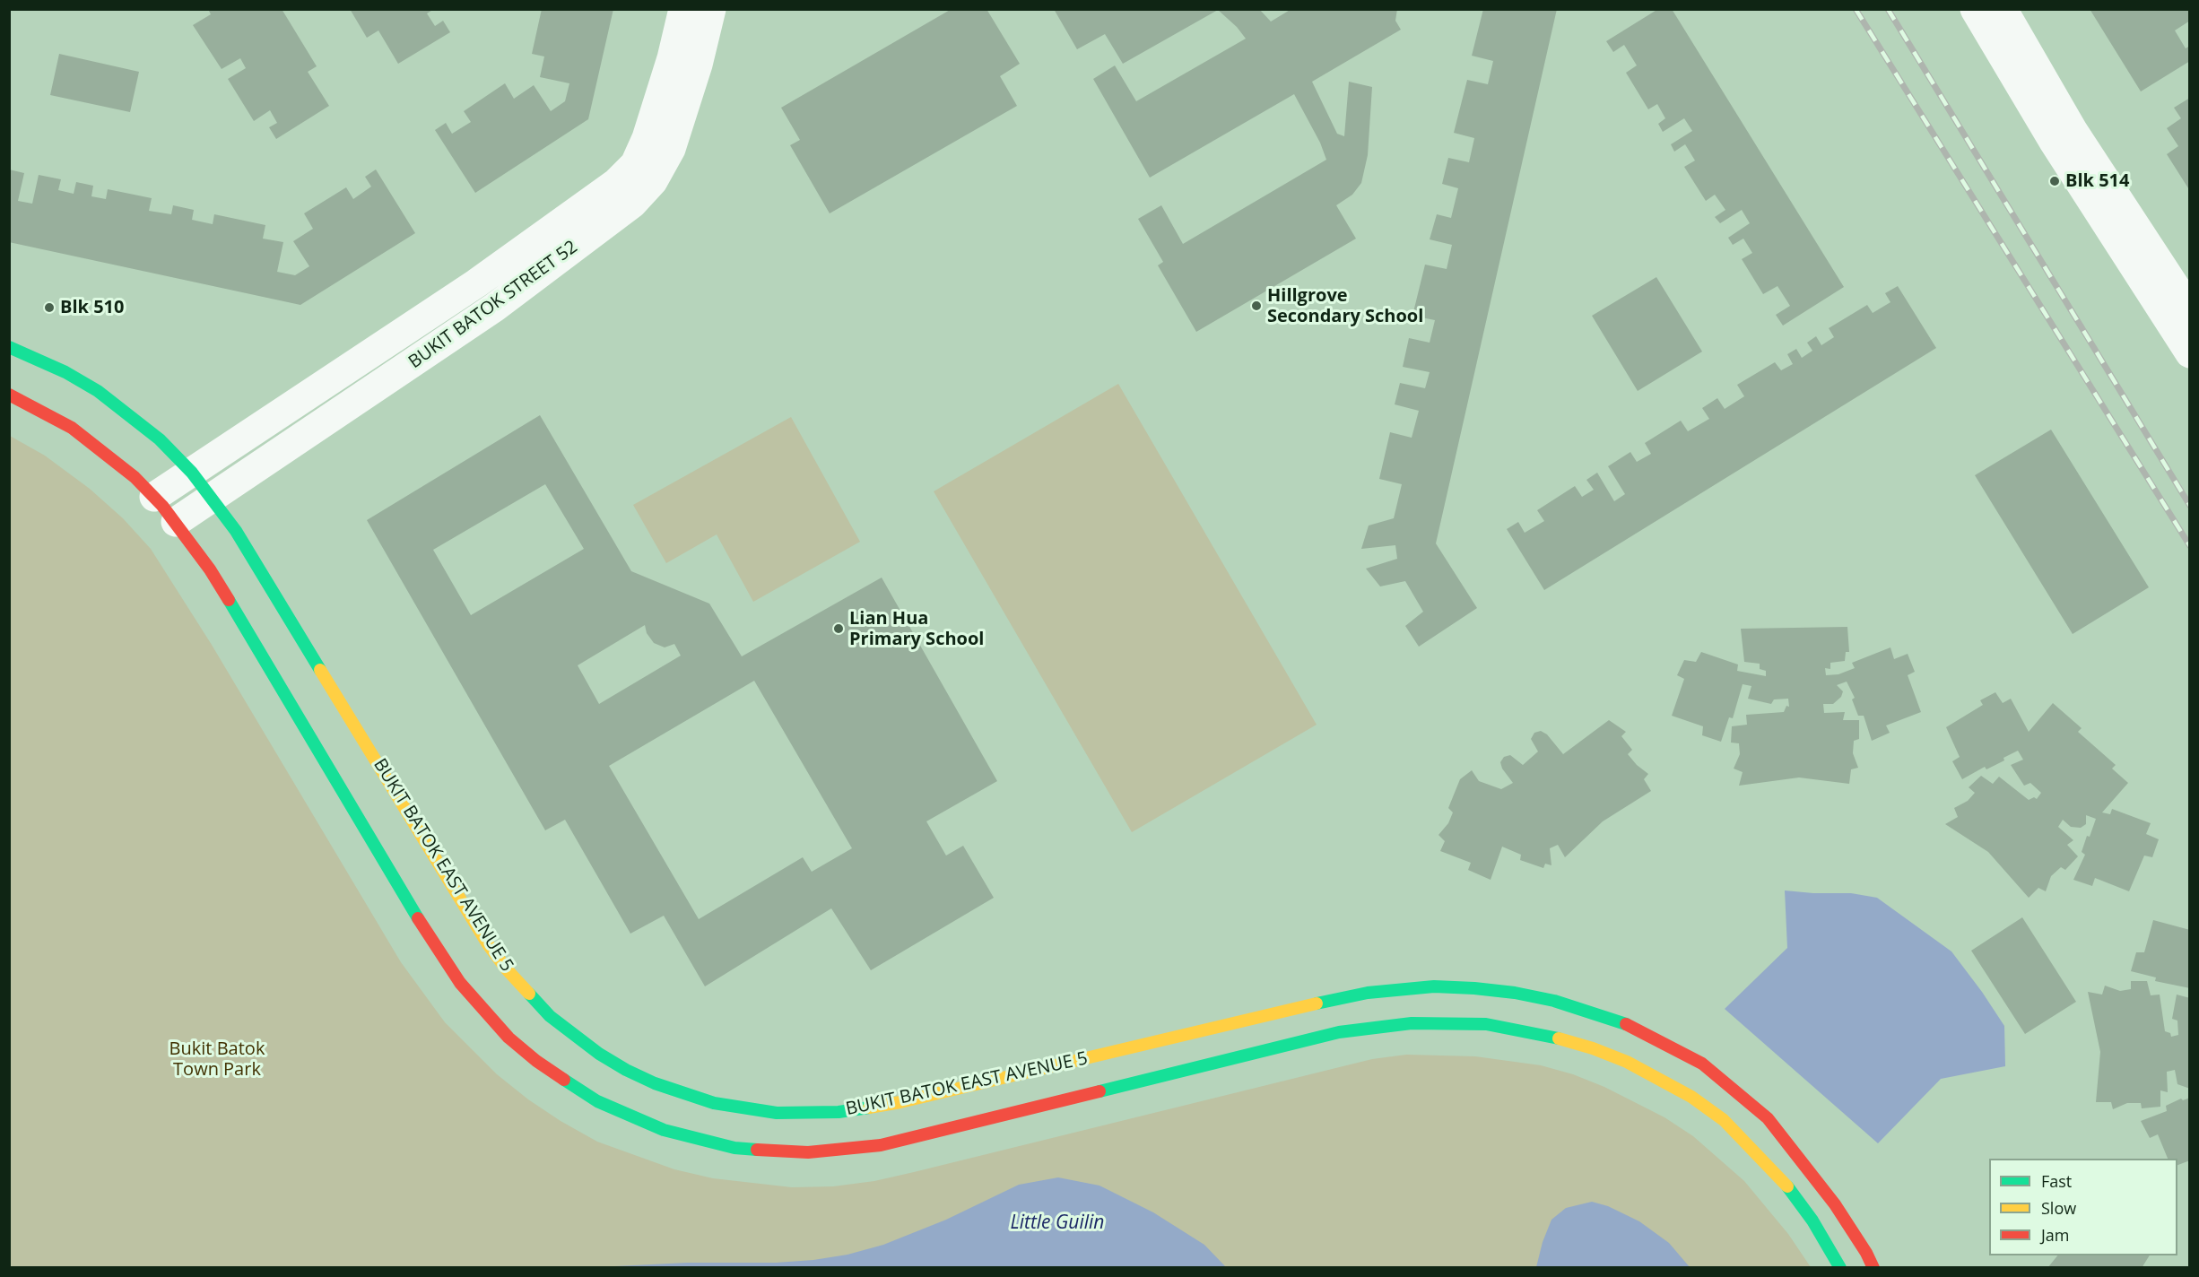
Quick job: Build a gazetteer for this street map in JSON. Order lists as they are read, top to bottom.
{
  "streets": {
    "street": ["BUKIT BATOK STREET 52", "BUKIT BATOK EAST AVENUE 5"]
  },
  "crossings": [
    ["BUKIT BATOK STREET 52", "BUKIT BATOK EAST AVENUE 5"]
  ],
  "water": ["Little Guilin"],
  "parks": ["Bukit Batok Town Park"],
  "places": [
    "Blk 514",
    "Hillgrove Secondary School",
    "Blk 510",
    "Lian Hua Primary School"
  ],
  "legend": ["Fast", "Slow", "Jam"]
}
